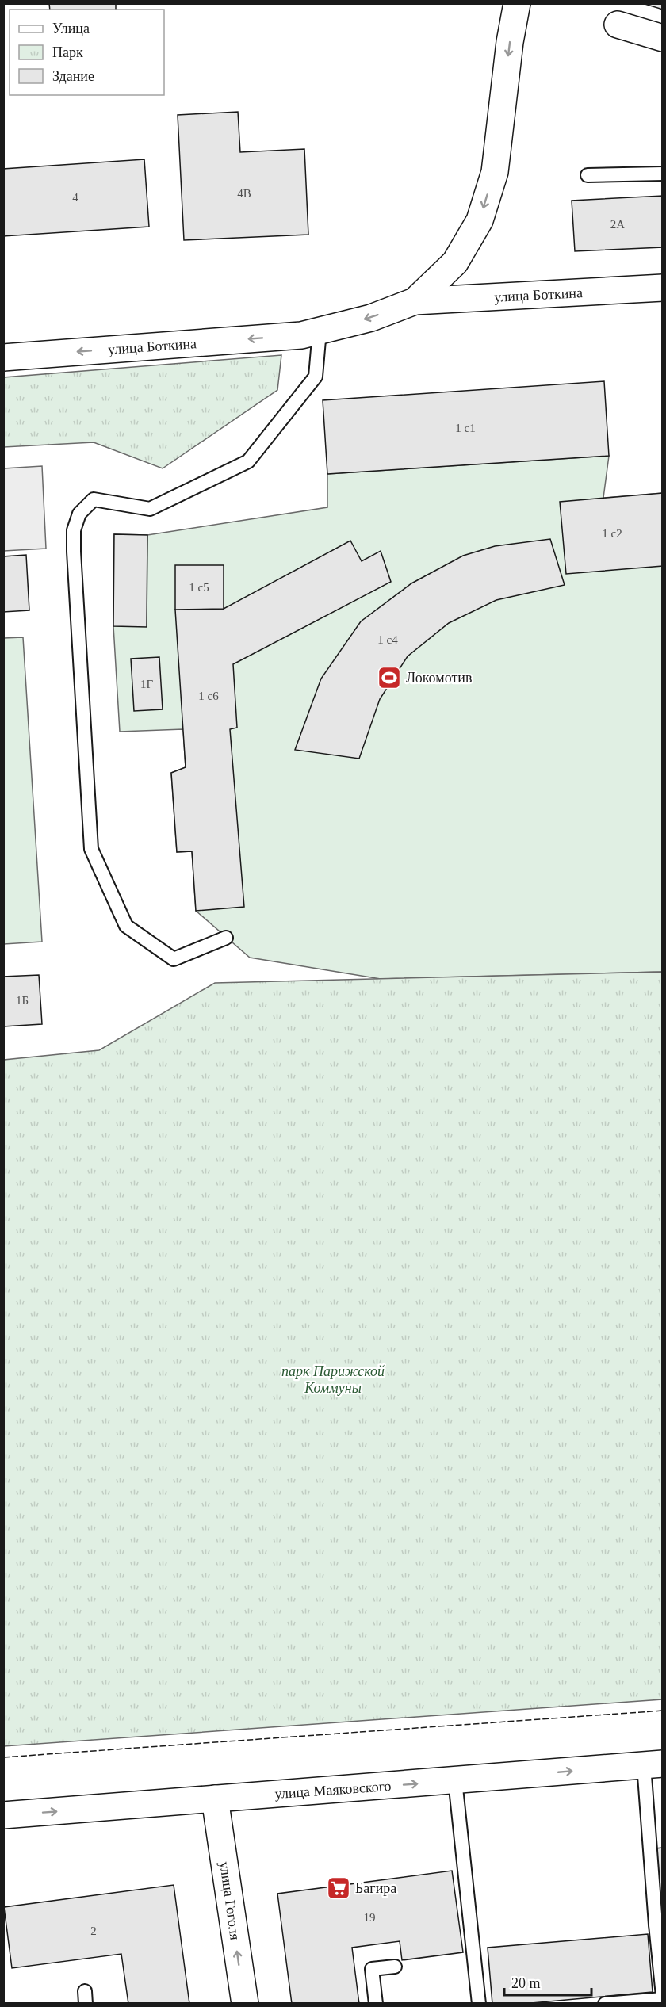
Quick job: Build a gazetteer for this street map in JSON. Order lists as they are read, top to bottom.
{
  "streets": {
    "main road": ["улица Боткина", "улица Маяковского", "улица Гоголя"]
  },
  "crossings": [
    ["улица Маяковского", "улица Гоголя"]
  ],
  "one_way": ["улица Боткина", "улица Маяковского", "улица Гоголя"],
  "parks": ["парк Парижской Коммуны"],
  "places": {
    "sports": ["Локомотив"],
    "supermarket": ["Багира"]
  },
  "house_numbers": [
    "4В",
    "4",
    "2А",
    "1 с1",
    "1 с2",
    "1 с5",
    "1 с4",
    "1Г",
    "1 с6",
    "1Б",
    "19",
    "2"
  ],
  "legend": ["Улица", "Парк", "Здание"],
  "scale_bar": "20 m"
}
